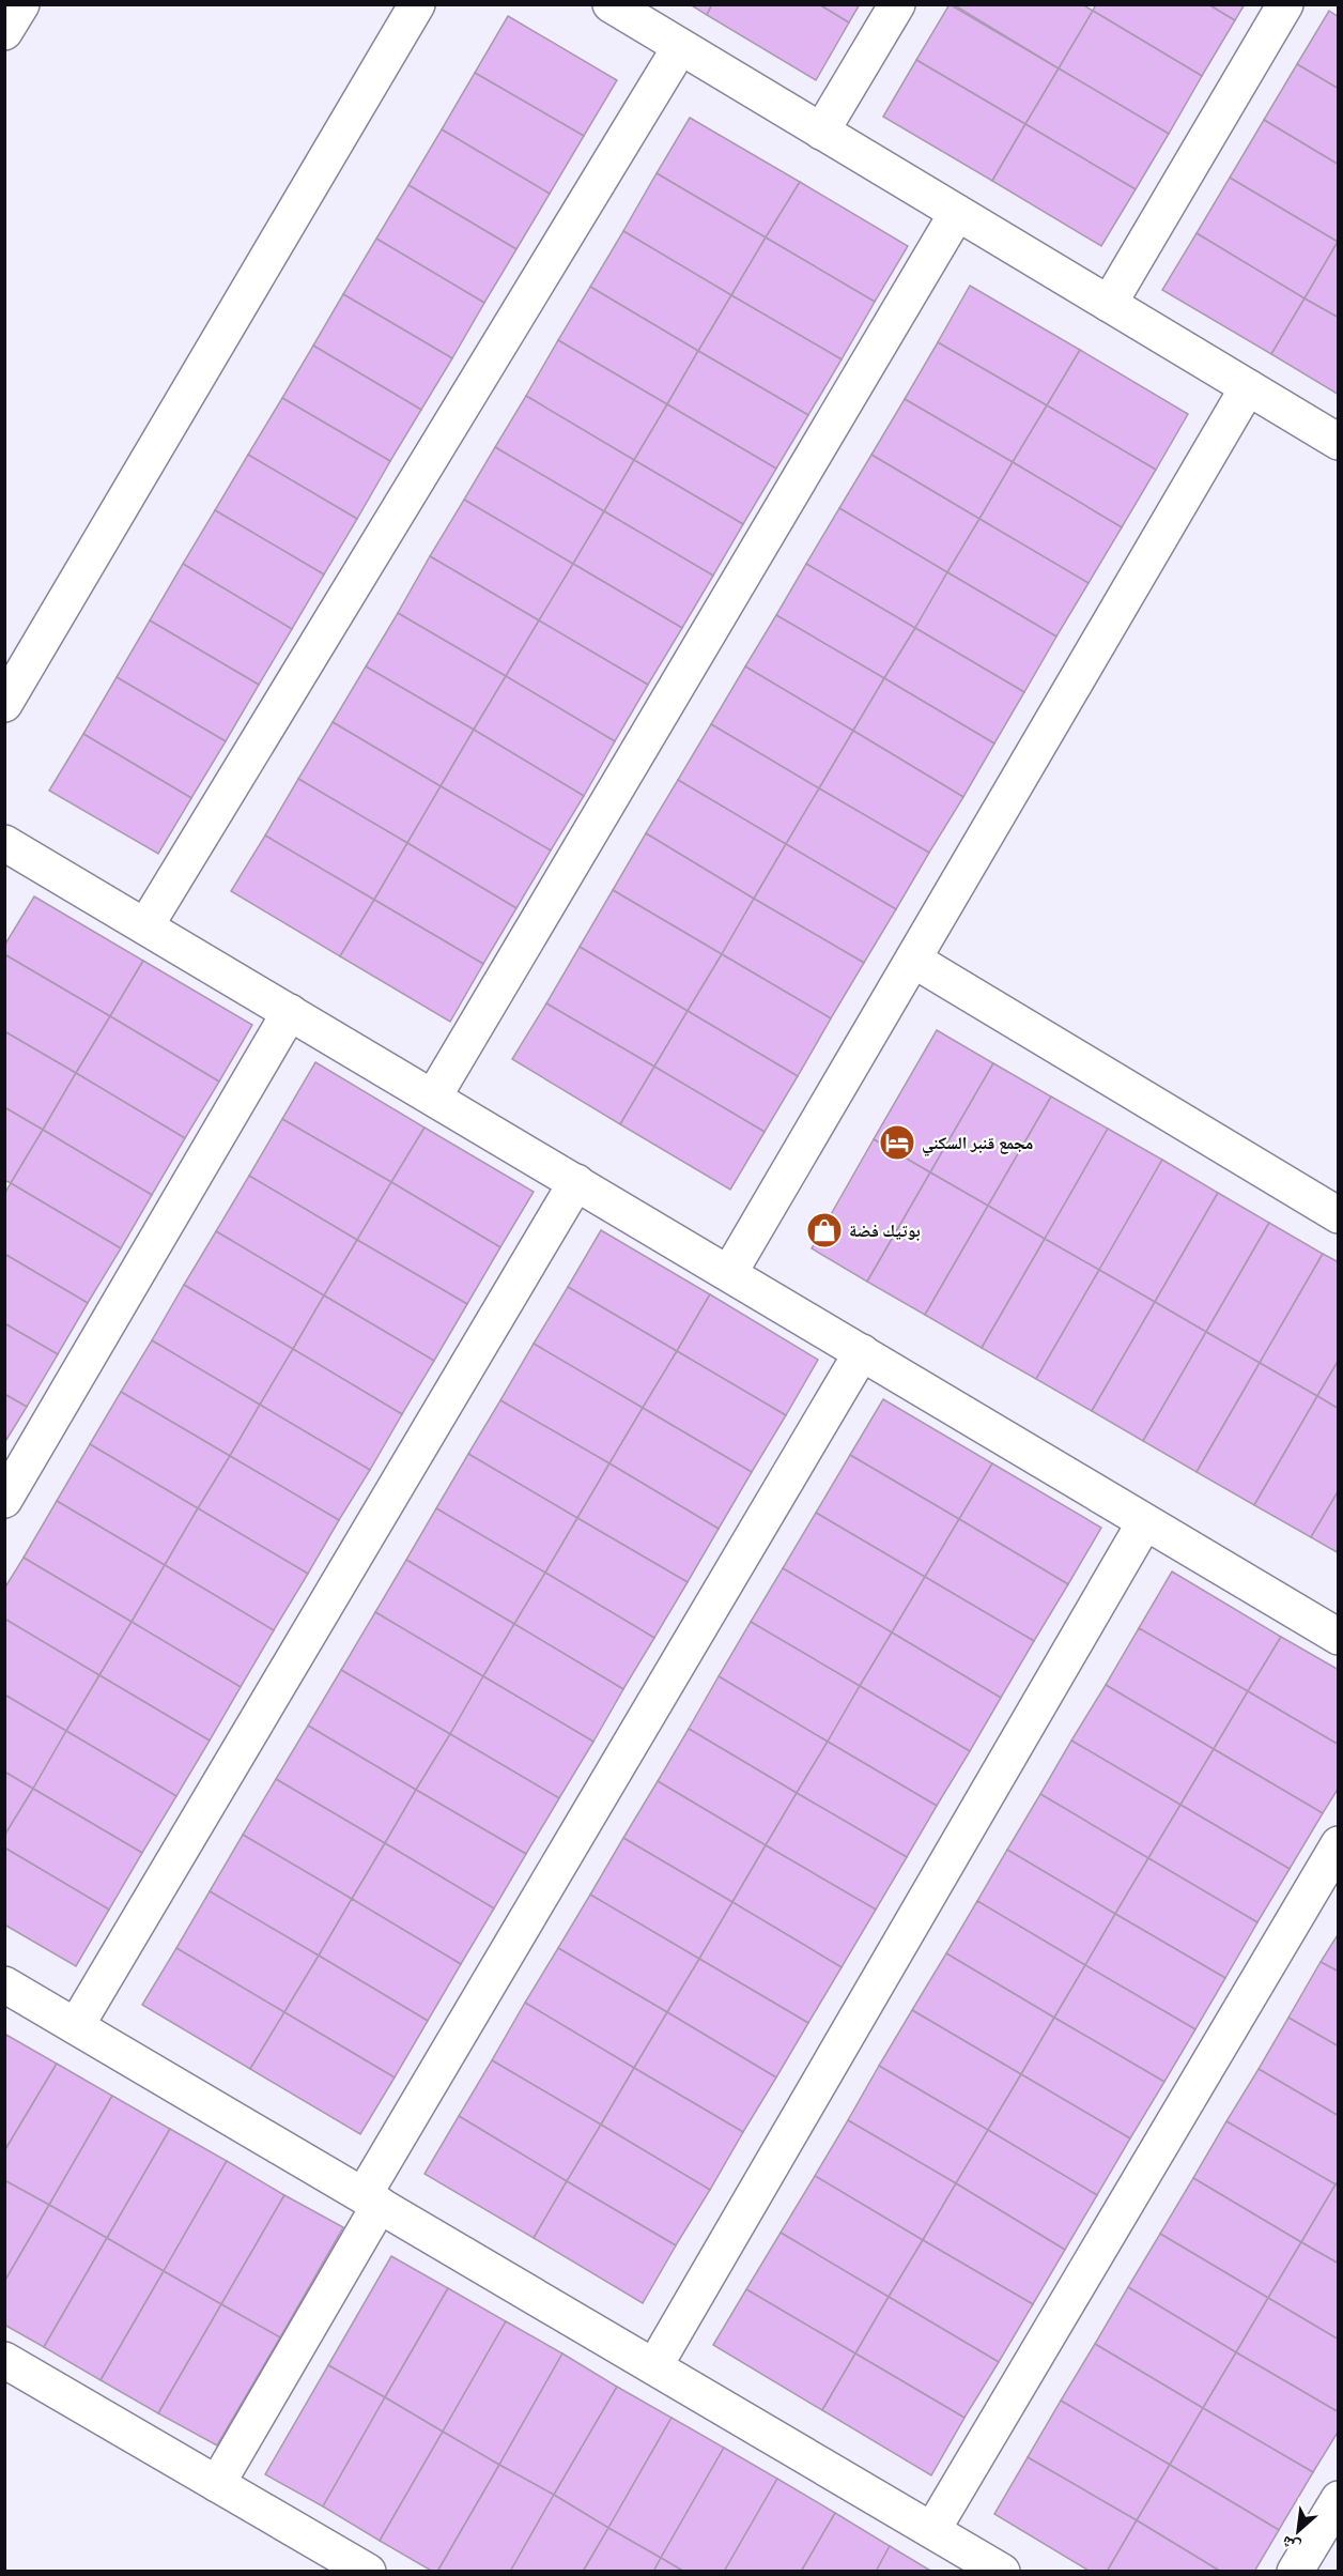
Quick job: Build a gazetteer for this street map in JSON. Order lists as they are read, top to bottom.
{
  "places": {
    "hotel": ["مجمع قنبر السكني"],
    "shop": ["بوتيك فضة"]
  },
  "north": "bottom left"
}
